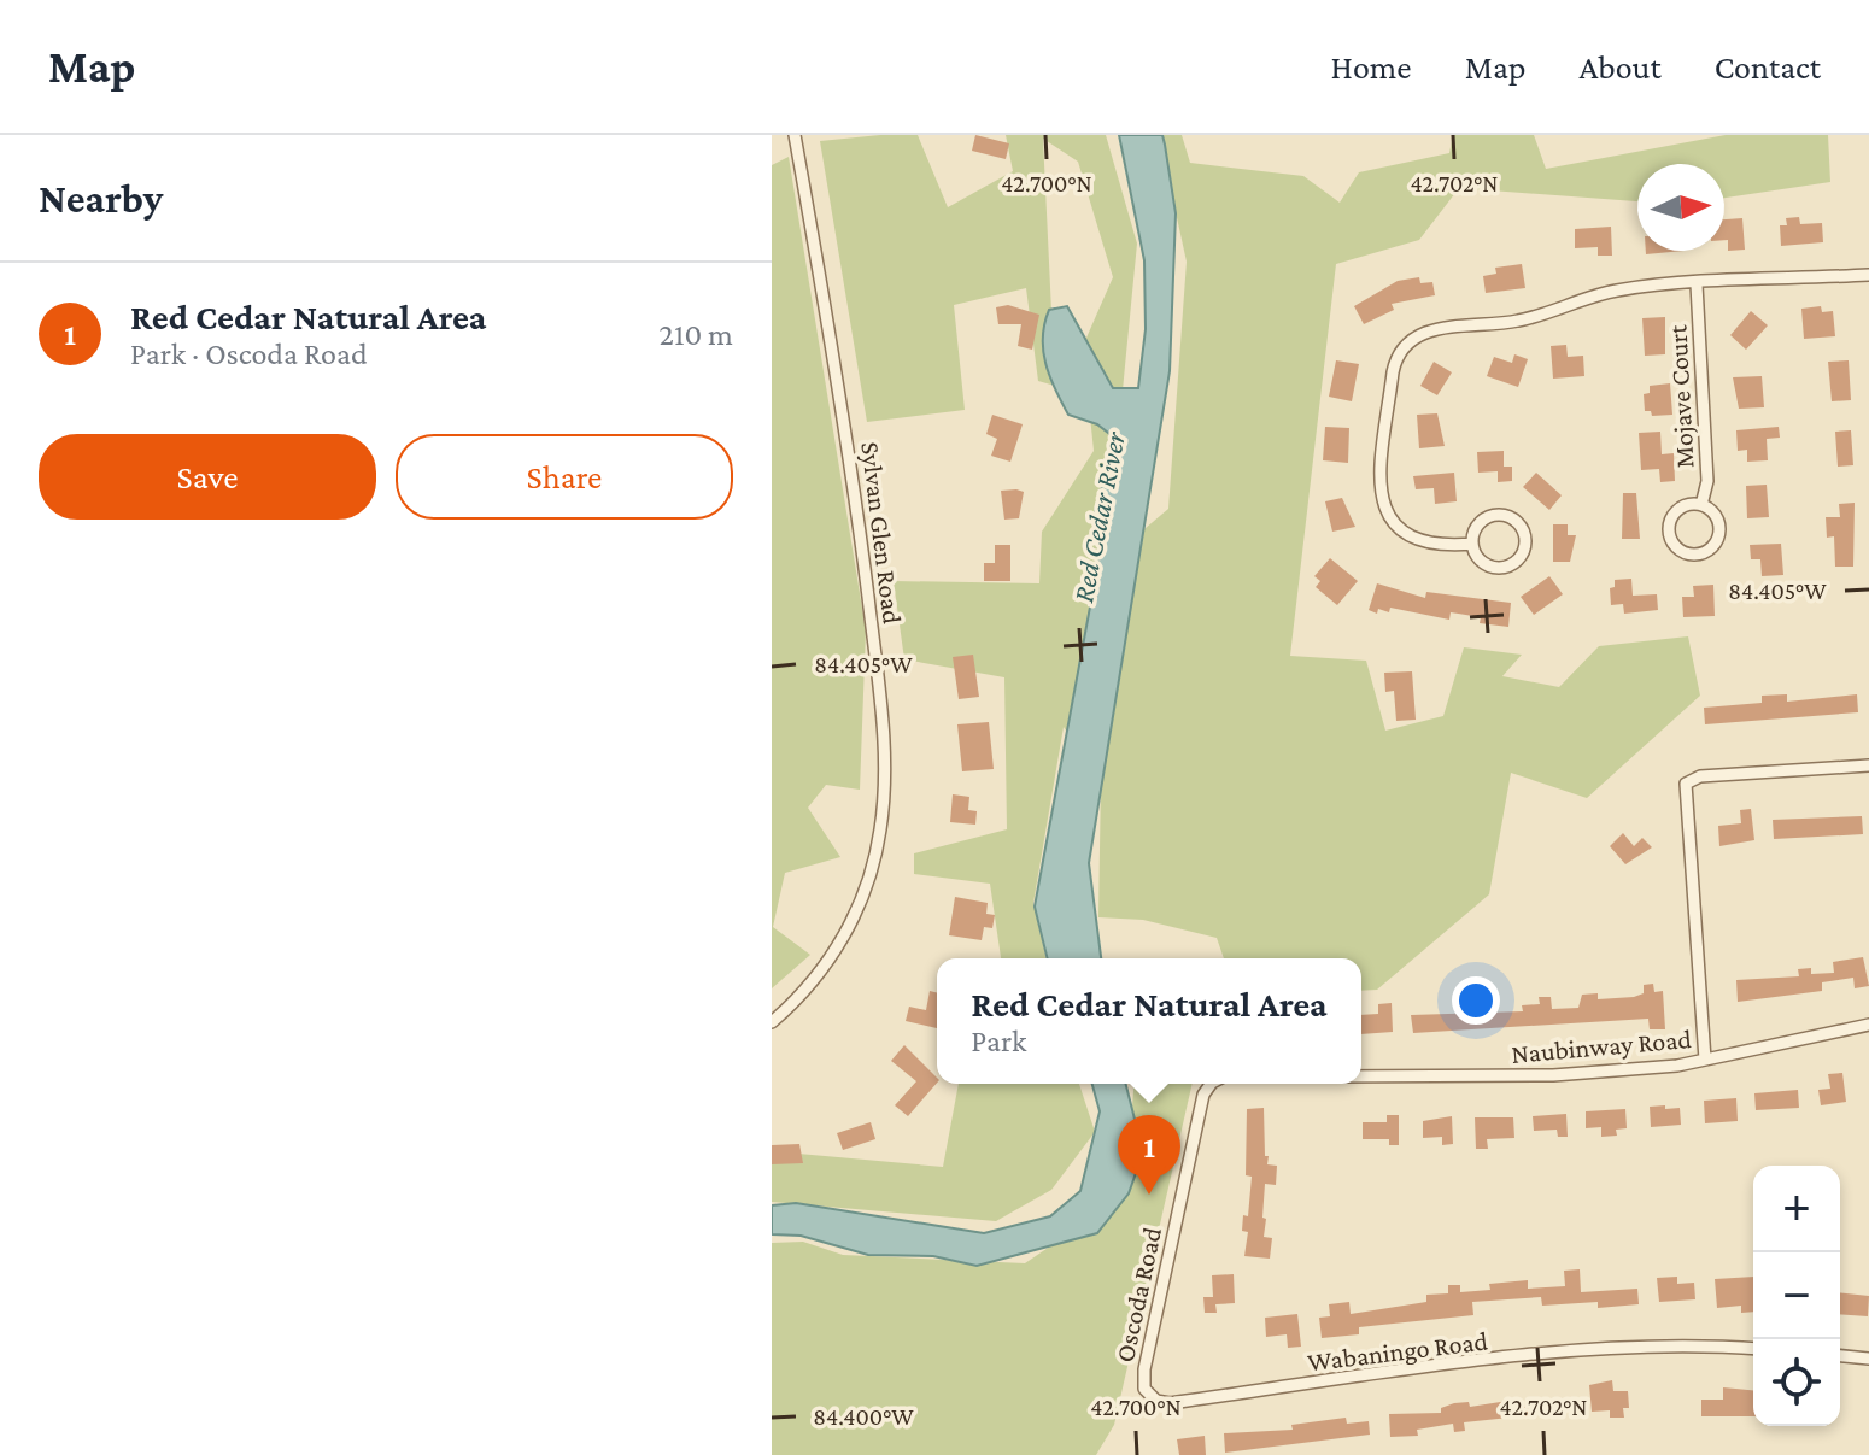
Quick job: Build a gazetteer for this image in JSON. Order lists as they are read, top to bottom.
{
  "streets": {
    "street": [
      "Mojave Court",
      "Sylvan Glen Road",
      "Naubinway Road",
      "Oscoda Road",
      "Wabaningo Road"
    ]
  },
  "crossings": [
    ["Oscoda Road", "Wabaningo Road"]
  ],
  "water": ["Red Cedar River"],
  "north": "right",
  "page": {
    "header": "Map",
    "nav": [
      "Home",
      "Map",
      "About",
      "Contact"
    ],
    "heading": "Nearby",
    "list": [
      {
        "mark": "1",
        "name": "Red Cedar Natural Area",
        "note": "Park · Oscoda Road",
        "value": "210 m"
      }
    ],
    "buttons": ["Save", "Share"],
    "popup": ["Red Cedar Natural Area", "Park"],
    "pins": "1",
    "map_buttons": ["+", "−"]
  },
  "coordinates": [
    "42.700°N",
    "42.702°N",
    "84.405°W",
    "84.400°W"
  ]
}
